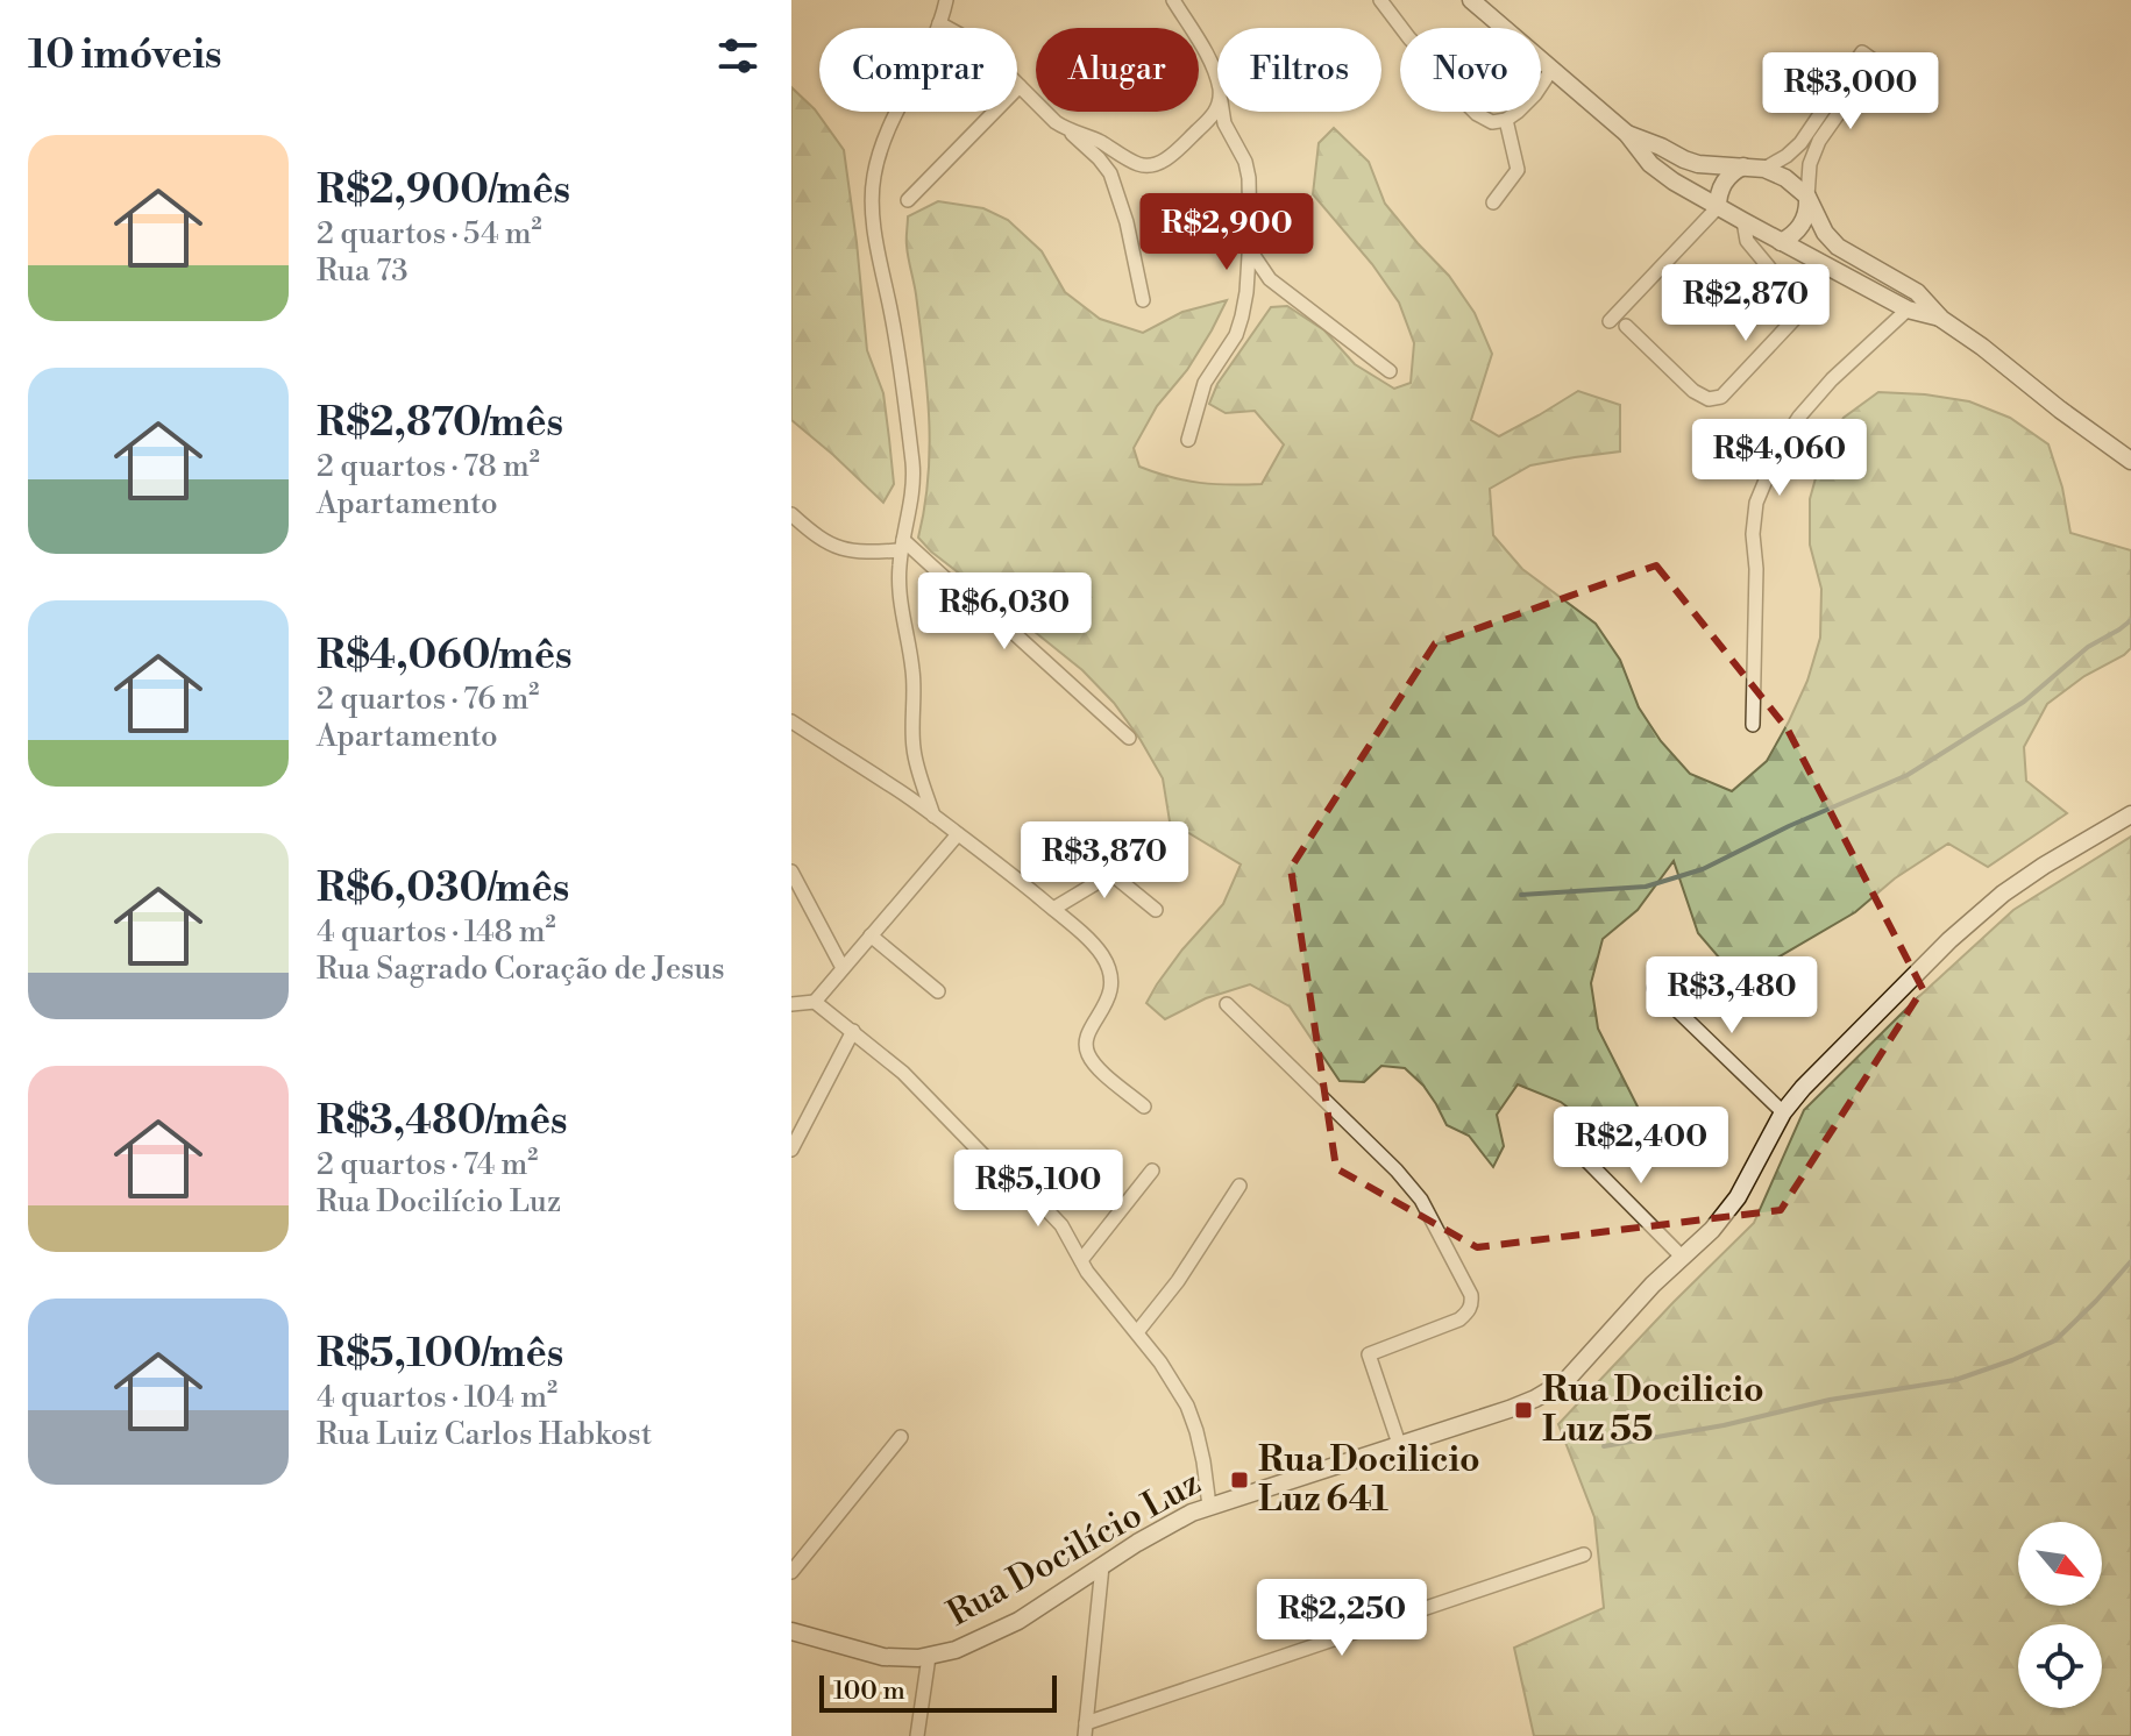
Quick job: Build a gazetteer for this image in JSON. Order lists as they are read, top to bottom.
{
  "streets": {
    "main road": ["Rua Docilício Luz"]
  },
  "places": {
    "transit": ["Rua Docilicio Luz 55", "Rua Docilicio Luz 641"]
  },
  "scale_bar": "100 m",
  "north": "bottom right",
  "page": {
    "heading": "10 imóveis",
    "chip": [
      "Comprar",
      "Alugar",
      "Filtros",
      "Novo"
    ],
    "price": [
      "R$3,000",
      "R$2,900",
      "R$2,870",
      "R$4,060",
      "R$6,030",
      "R$3,870",
      "R$3,480",
      "R$2,400",
      "R$5,100",
      "R$2,250"
    ],
    "list": [
      {
        "name": "R$2,900/mês",
        "note": "2 quartos · 54 m² · Rua 73"
      },
      {
        "name": "R$2,870/mês",
        "note": "2 quartos · 78 m² · Apartamento"
      },
      {
        "name": "R$4,060/mês",
        "note": "2 quartos · 76 m² · Apartamento"
      },
      {
        "name": "R$6,030/mês",
        "note": "4 quartos · 148 m² · Rua Sagrado Coração de Jesus"
      },
      {
        "name": "R$3,480/mês",
        "note": "2 quartos · 74 m² · Rua Docilício Luz"
      },
      {
        "name": "R$5,100/mês",
        "note": "4 quartos · 104 m² · Rua Luiz Carlos Habkost"
      }
    ],
    "scale": "100 m"
  }
}
